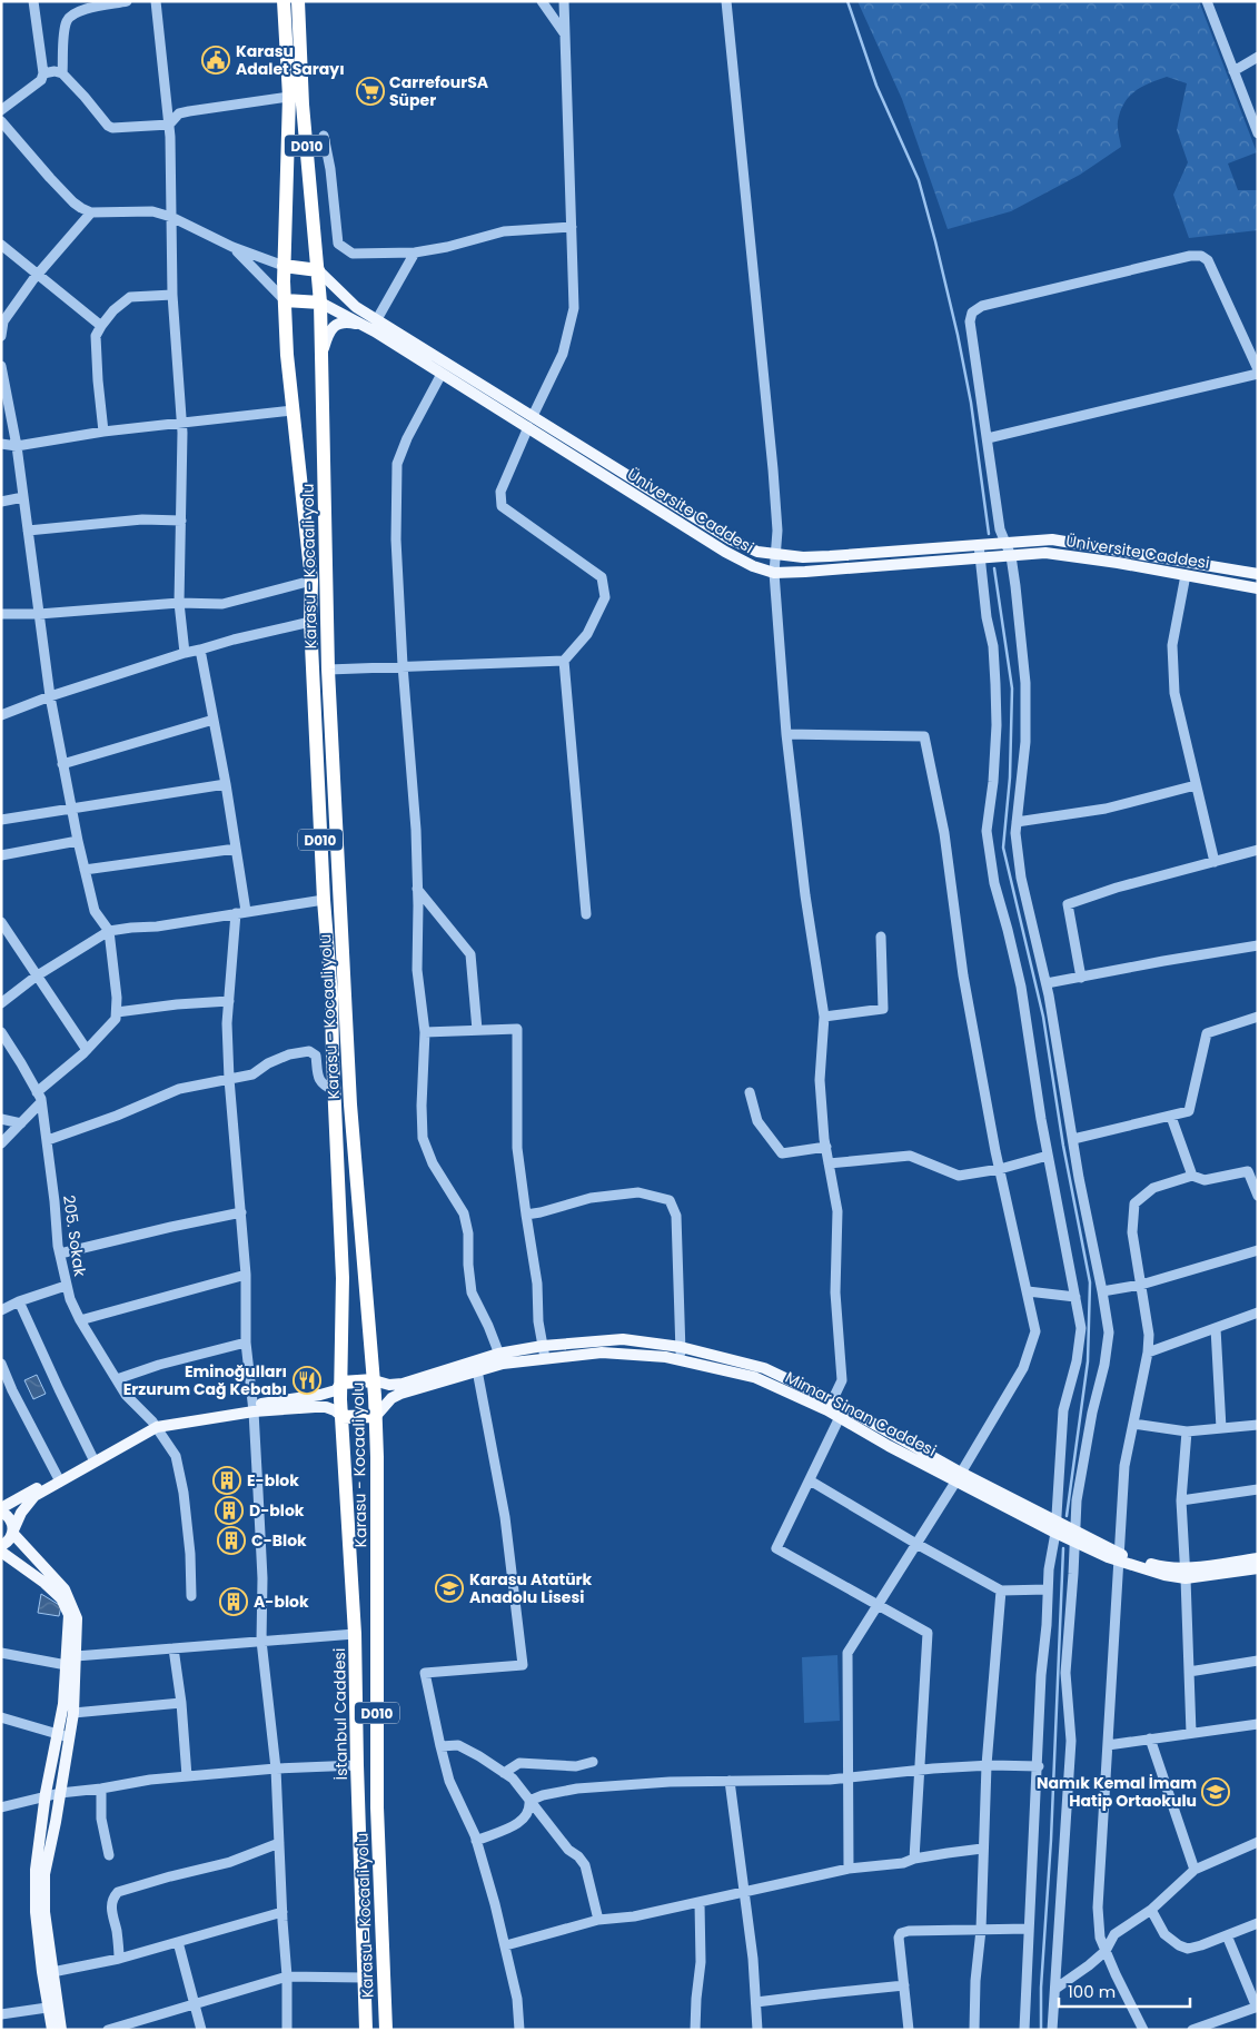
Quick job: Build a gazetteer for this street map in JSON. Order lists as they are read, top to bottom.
{
  "streets": {
    "highway": ["D010", "Karasu - Kocaali yolu", "İstanbul Caddesi"],
    "main road": ["Üniversite Caddesi", "Mimar Sinan Caddesi"],
    "street": ["205. Sokak"]
  },
  "crossings": [
    ["Üniversite Caddesi", "Karasu - Kocaali yolu"],
    ["Karasu - Kocaali yolu", "Mimar Sinan Caddesi"],
    ["Karasu - Kocaali yolu", "İstanbul Caddesi"]
  ],
  "places": {
    "public building": ["Karasu Adalet Sarayı"],
    "supermarket": ["CarrefourSA Süper"],
    "restaurant": ["Eminoğulları Erzurum Cağ Kebabı"],
    "building": [
      "E-blok",
      "D-blok",
      "C-Blok",
      "A-blok"
    ],
    "school or university": ["Karasu Atatürk Anadolu Lisesi", "Namık Kemal İmam Hatip Ortaokulu"]
  },
  "scale_bar": "100 m"
}
